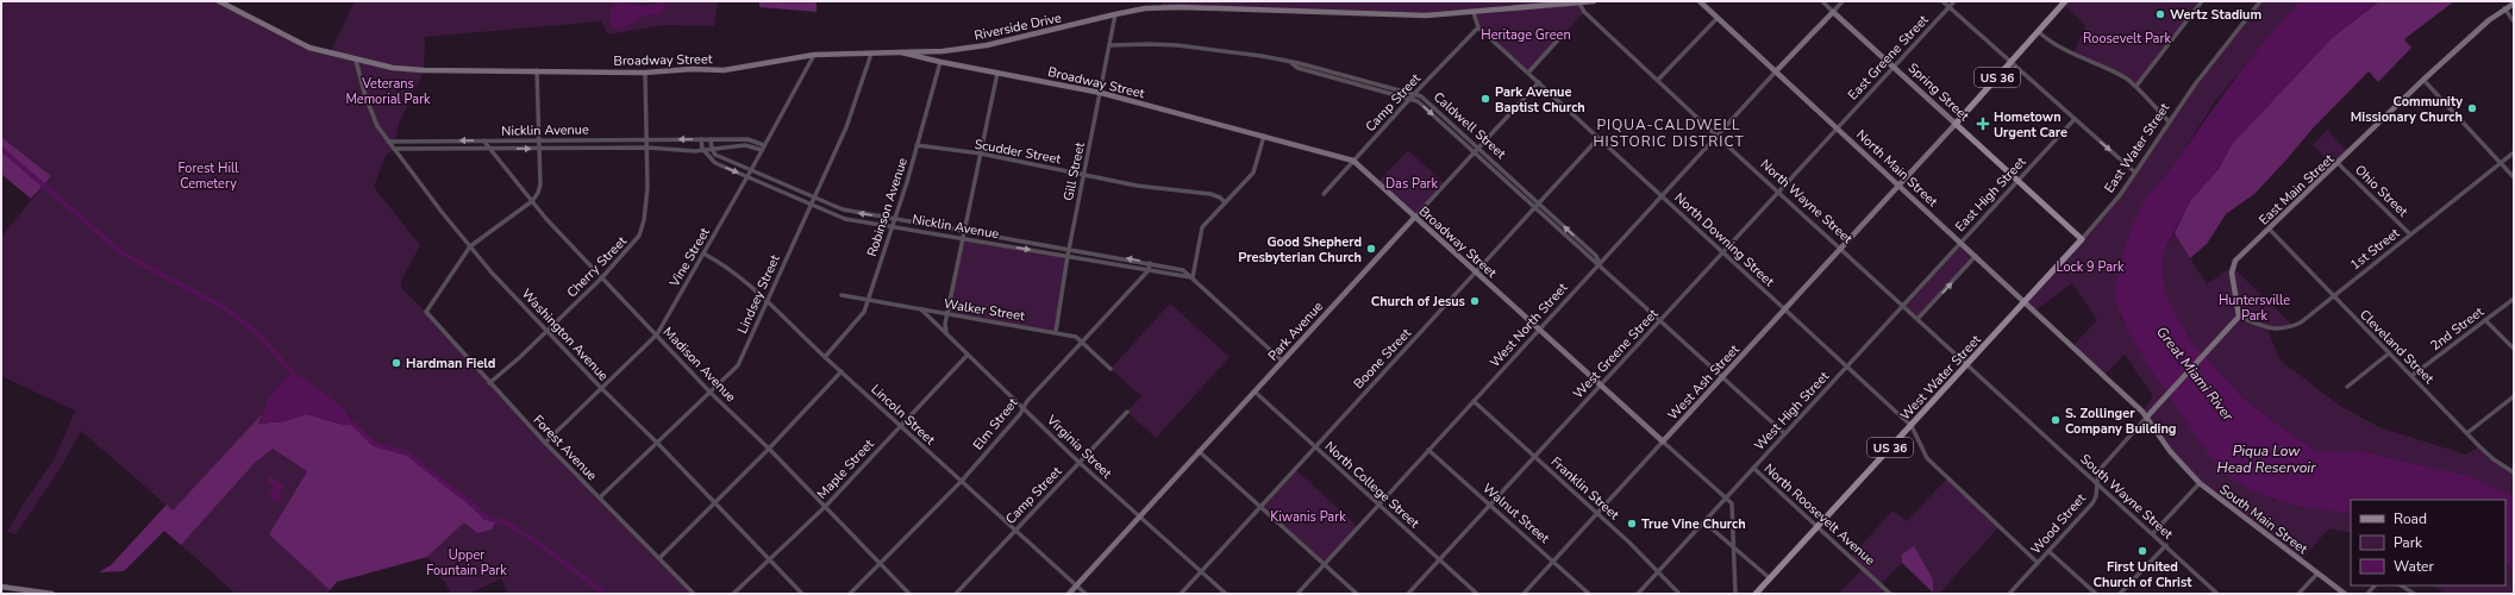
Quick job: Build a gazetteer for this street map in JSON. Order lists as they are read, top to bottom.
{
  "streets": {
    "main road": [
      "US 36",
      "Spring Street",
      "East Water Street",
      "West Water Street"
    ],
    "street": [
      "Riverside Drive",
      "East Greene Street",
      "Broadway Street",
      "Camp Street",
      "Caldwell Street",
      "Nicklin Avenue",
      "Scudder Street",
      "North Main Street",
      "Gill Street",
      "East Main Street",
      "Ohio Street",
      "East High Street",
      "North Wayne Street",
      "Robinson Avenue",
      "North Downing Street",
      "1st Street",
      "Vine Street",
      "Cherry Street",
      "Lindsey Street",
      "Walker Street",
      "West North Street",
      "2nd Street",
      "Park Avenue",
      "Washington Avenue",
      "Cleveland Street",
      "West Greene Street",
      "Boone Street",
      "Madison Avenue",
      "West Ash Street",
      "West High Street",
      "Lincoln Street",
      "Elm Street",
      "Virginia Street",
      "Forest Avenue",
      "Maple Street",
      "North College Street",
      "Franklin Street",
      "South Wayne Street",
      "Walnut Street",
      "North Roosevelt Avenue",
      "South Main Street",
      "Wood Street"
    ]
  },
  "crossings": [
    ["Riverside Drive", "Broadway Street"],
    ["Riverside Drive", "Gill Street"],
    ["Riverside Drive", "North Wayne Street"],
    ["Riverside Drive", "Robinson Avenue"],
    ["Riverside Drive", "North Downing Street"],
    ["East Greene Street", "Spring Street"],
    ["East Greene Street", "North Main Street"],
    ["East Greene Street", "West Greene Street"],
    ["Broadway Street", "Camp Street"],
    ["Broadway Street", "Gill Street"],
    ["Broadway Street", "Robinson Avenue"],
    ["Broadway Street", "Vine Street"],
    ["Broadway Street", "Cherry Street"],
    ["Broadway Street", "Lindsey Street"],
    ["Broadway Street", "West North Street"],
    ["Broadway Street", "Park Avenue"],
    ["Broadway Street", "Washington Avenue"],
    ["Broadway Street", "West Greene Street"],
    ["Broadway Street", "Boone Street"],
    ["Broadway Street", "West Ash Street"],
    ["Broadway Street", "West High Street"],
    ["US 36", "Spring Street"],
    ["US 36", "West Ash Street"],
    ["Spring Street", "East Water Street"],
    ["Spring Street", "East High Street"],
    ["Spring Street", "West Ash Street"],
    ["Camp Street", "Caldwell Street"],
    ["Camp Street", "North Downing Street"],
    ["Camp Street", "Lincoln Street"],
    ["Camp Street", "Virginia Street"],
    ["Caldwell Street", "Gill Street"],
    ["Caldwell Street", "West North Street"],
    ["Caldwell Street", "Park Avenue"],
    ["Caldwell Street", "West Greene Street"],
    ["Caldwell Street", "Boone Street"],
    ["Caldwell Street", "West Ash Street"],
    ["Caldwell Street", "West High Street"],
    ["Nicklin Avenue", "Gill Street"],
    ["Nicklin Avenue", "Robinson Avenue"],
    ["Nicklin Avenue", "Vine Street"],
    ["Nicklin Avenue", "Cherry Street"],
    ["Nicklin Avenue", "Lindsey Street"],
    ["Nicklin Avenue", "Park Avenue"],
    ["Nicklin Avenue", "Washington Avenue"],
    ["Nicklin Avenue", "Madison Avenue"],
    ["Nicklin Avenue", "Elm Street"],
    ["East Water Street", "North Main Street"],
    ["East Water Street", "West Water Street"],
    ["Scudder Street", "Gill Street"],
    ["Scudder Street", "Robinson Avenue"],
    ["North Main Street", "East High Street"],
    ["North Main Street", "West North Street"],
    ["North Main Street", "West Greene Street"],
    ["North Main Street", "West Water Street"],
    ["North Main Street", "West Ash Street"],
    ["North Main Street", "West High Street"],
    ["North Main Street", "South Main Street"],
    ["Gill Street", "Walker Street"],
    ["East Main Street", "Ohio Street"],
    ["East Main Street", "1st Street"],
    ["East Main Street", "Cleveland Street"],
    ["Ohio Street", "1st Street"],
    ["East High Street", "West High Street"],
    ["North Wayne Street", "West North Street"],
    ["North Wayne Street", "West Greene Street"],
    ["North Wayne Street", "West Water Street"],
    ["North Wayne Street", "West Ash Street"],
    ["North Wayne Street", "West High Street"],
    ["North Wayne Street", "South Wayne Street"],
    ["Robinson Avenue", "Walker Street"],
    ["Robinson Avenue", "Lincoln Street"],
    ["North Downing Street", "West North Street"],
    ["North Downing Street", "Park Avenue"],
    ["North Downing Street", "West Greene Street"],
    ["North Downing Street", "Boone Street"],
    ["North Downing Street", "West Water Street"],
    ["North Downing Street", "West Ash Street"],
    ["North Downing Street", "West High Street"],
    ["North Downing Street", "Wood Street"],
    ["1st Street", "Cleveland Street"],
    ["Vine Street", "Washington Avenue"],
    ["Vine Street", "Madison Avenue"],
    ["Vine Street", "Lincoln Street"],
    ["Vine Street", "Forest Avenue"],
    ["Cherry Street", "Washington Avenue"],
    ["Cherry Street", "Madison Avenue"],
    ["Cherry Street", "Forest Avenue"],
    ["Lindsey Street", "Washington Avenue"],
    ["Lindsey Street", "Madison Avenue"],
    ["Lindsey Street", "Lincoln Street"],
    ["Lindsey Street", "Forest Avenue"],
    ["Walker Street", "Elm Street"],
    ["Walker Street", "Virginia Street"],
    ["West North Street", "North College Street"],
    ["West North Street", "Franklin Street"],
    ["West North Street", "Walnut Street"],
    ["2nd Street", "Cleveland Street"],
    ["Park Avenue", "Lincoln Street"],
    ["Park Avenue", "Virginia Street"],
    ["Park Avenue", "North College Street"],
    ["Washington Avenue", "Forest Avenue"],
    ["Washington Avenue", "Maple Street"],
    ["West Greene Street", "North College Street"],
    ["West Greene Street", "Franklin Street"],
    ["West Greene Street", "Walnut Street"],
    ["Boone Street", "Virginia Street"],
    ["Boone Street", "North College Street"],
    ["Madison Avenue", "Elm Street"],
    ["Madison Avenue", "Maple Street"],
    ["West Water Street", "North Roosevelt Avenue"],
    ["West Ash Street", "Franklin Street"],
    ["West Ash Street", "Walnut Street"],
    ["West High Street", "Franklin Street"],
    ["West High Street", "North Roosevelt Avenue"],
    ["Lincoln Street", "Elm Street"],
    ["Lincoln Street", "Maple Street"],
    ["Elm Street", "Virginia Street"],
    ["Virginia Street", "Maple Street"],
    ["South Wayne Street", "Wood Street"],
    ["South Main Street", "Wood Street"]
  ],
  "districts": ["PIQUA-CALDWELL HISTORIC DISTRICT"],
  "water": ["Great Miami River", "Piqua Low Head Reservoir"],
  "parks": [
    "Heritage Green",
    "Roosevelt Park",
    "Veterans Memorial Park",
    "Forest Hill Cemetery",
    "Das Park",
    "Lock 9 Park",
    "Huntersville Park",
    "Kiwanis Park",
    "Upper Fountain Park"
  ],
  "places": {
    "other": [
      "Wertz Stadium",
      "Park Avenue Baptist Church",
      "Community Missionary Church",
      "Good Shepherd Presbyterian Church",
      "Church of Jesus",
      "Hardman Field",
      "S. Zollinger Company Building",
      "True Vine Church",
      "First United Church of Christ"
    ],
    "health": ["Hometown Urgent Care"]
  },
  "legend": ["Road", "Park", "Water"]
}
